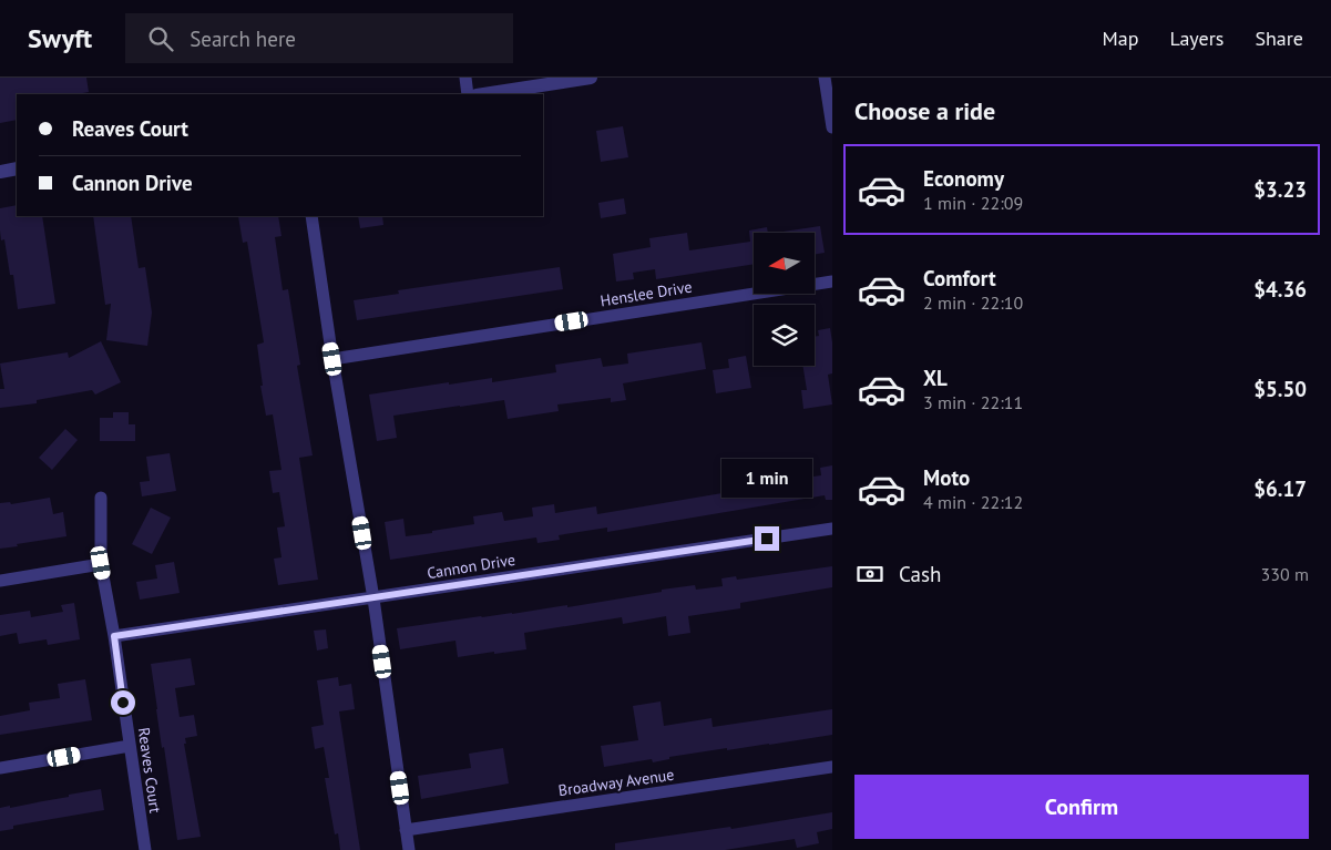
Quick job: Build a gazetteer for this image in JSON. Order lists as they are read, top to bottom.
{
  "streets": {
    "street": [
      "Henslee Drive",
      "Cannon Drive",
      "Reaves Court",
      "Broadway Avenue"
    ]
  },
  "crossings": [
    ["Cannon Drive", "Reaves Court"]
  ],
  "north": "left",
  "page": {
    "header": "Swyft",
    "search": "Search here",
    "nav": ["Map", "Layers", "Share"],
    "heading": "Choose a ride",
    "banner": ["Reaves Court", "Cannon Drive"],
    "list": [
      {
        "name": "Economy",
        "note": "1 min · 22:09",
        "value": "$3.23"
      },
      {
        "name": "Comfort",
        "note": "2 min · 22:10",
        "value": "$4.36"
      },
      {
        "name": "XL",
        "note": "3 min · 22:11",
        "value": "$5.50"
      },
      {
        "name": "Moto",
        "note": "4 min · 22:12",
        "value": "$6.17"
      }
    ],
    "bubble": "1 min",
    "pay": ["Cash", "330 m"],
    "buttons": "Confirm"
  }
}
